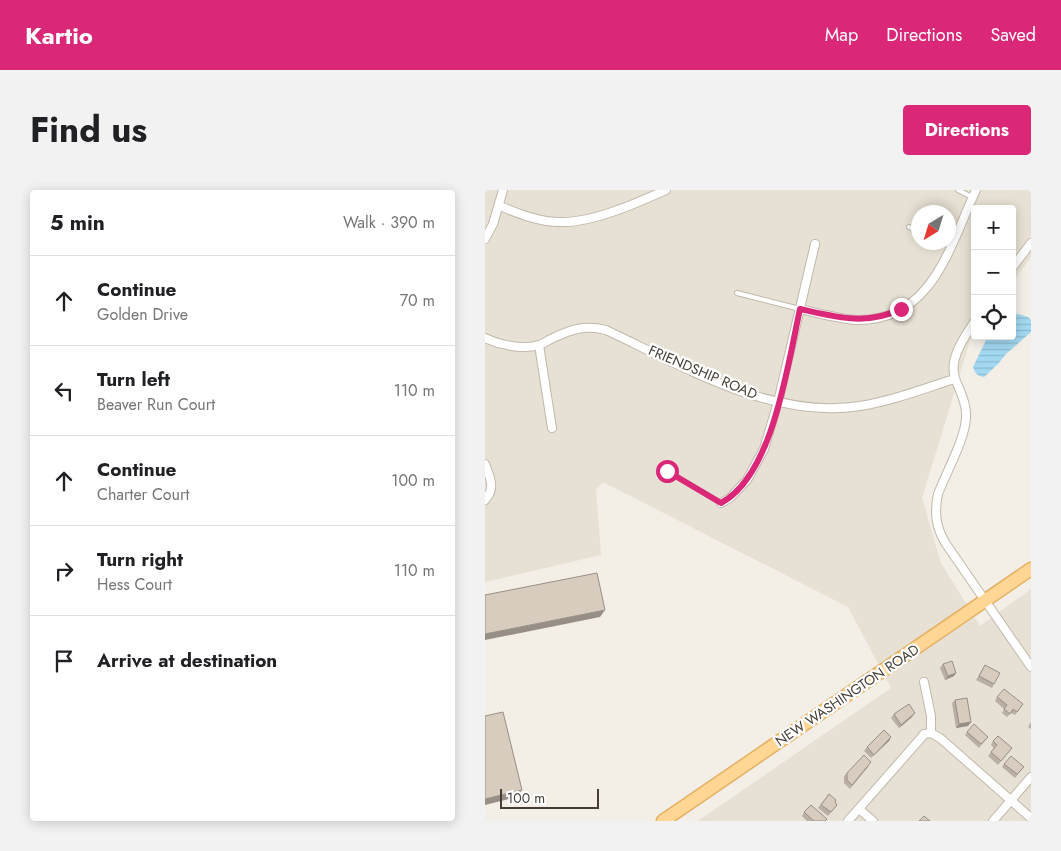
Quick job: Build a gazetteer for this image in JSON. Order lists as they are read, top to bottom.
{
  "streets": {
    "main road": ["NEW WASHINGTON ROAD"],
    "street": ["FRIENDSHIP ROAD"]
  },
  "scale_bar": "100 m",
  "north": "bottom left",
  "page": {
    "header": "Kartio",
    "nav": ["Map", "Directions", "Saved"],
    "title": "Find us",
    "buttons": "Directions",
    "heading": ["5 min", "Walk · 390 m"],
    "map_buttons": ["+", "−"],
    "list": [
      ["Continue", "Golden Drive", "70 m"],
      ["Turn left", "Beaver Run Court", "110 m"],
      ["Continue", "Charter Court", "100 m"],
      ["Turn right", "Hess Court", "110 m"],
      "Arrive at destination"
    ],
    "scale": "100 m"
  }
}
